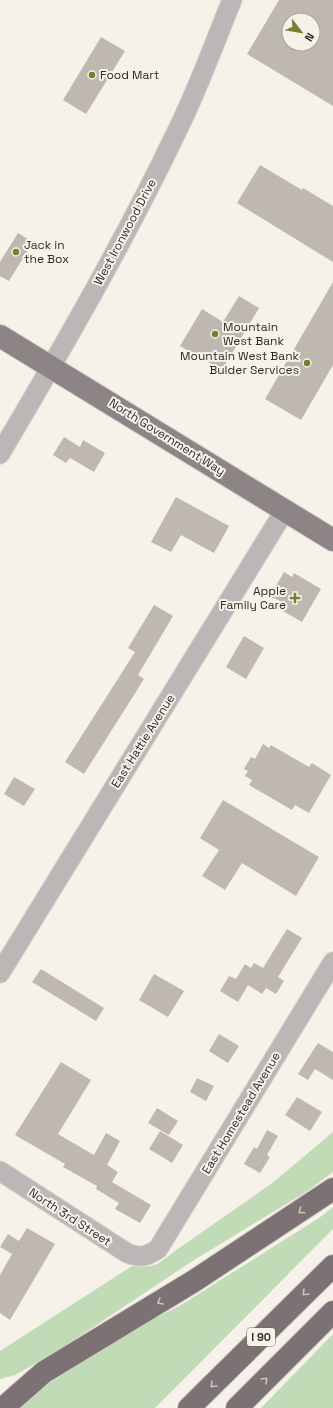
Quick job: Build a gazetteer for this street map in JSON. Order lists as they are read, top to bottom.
{
  "streets": {
    "highway": ["I 90"],
    "main road": ["North Government Way"],
    "street": [
      "West Ironwood Drive",
      "East Hattie Avenue",
      "East Homestead Avenue",
      "North 3rd Street"
    ]
  },
  "crossings": [
    ["West Ironwood Drive", "North Government Way"],
    ["North Government Way", "East Hattie Avenue"],
    ["East Homestead Avenue", "North 3rd Street"]
  ],
  "places": {
    "other": [
      "Food Mart",
      "Jack in the Box",
      "Mountain West Bank",
      "Mountain West Bank Bulder Services"
    ],
    "health": ["Apple Family Care"]
  },
  "north": "bottom right"
}
